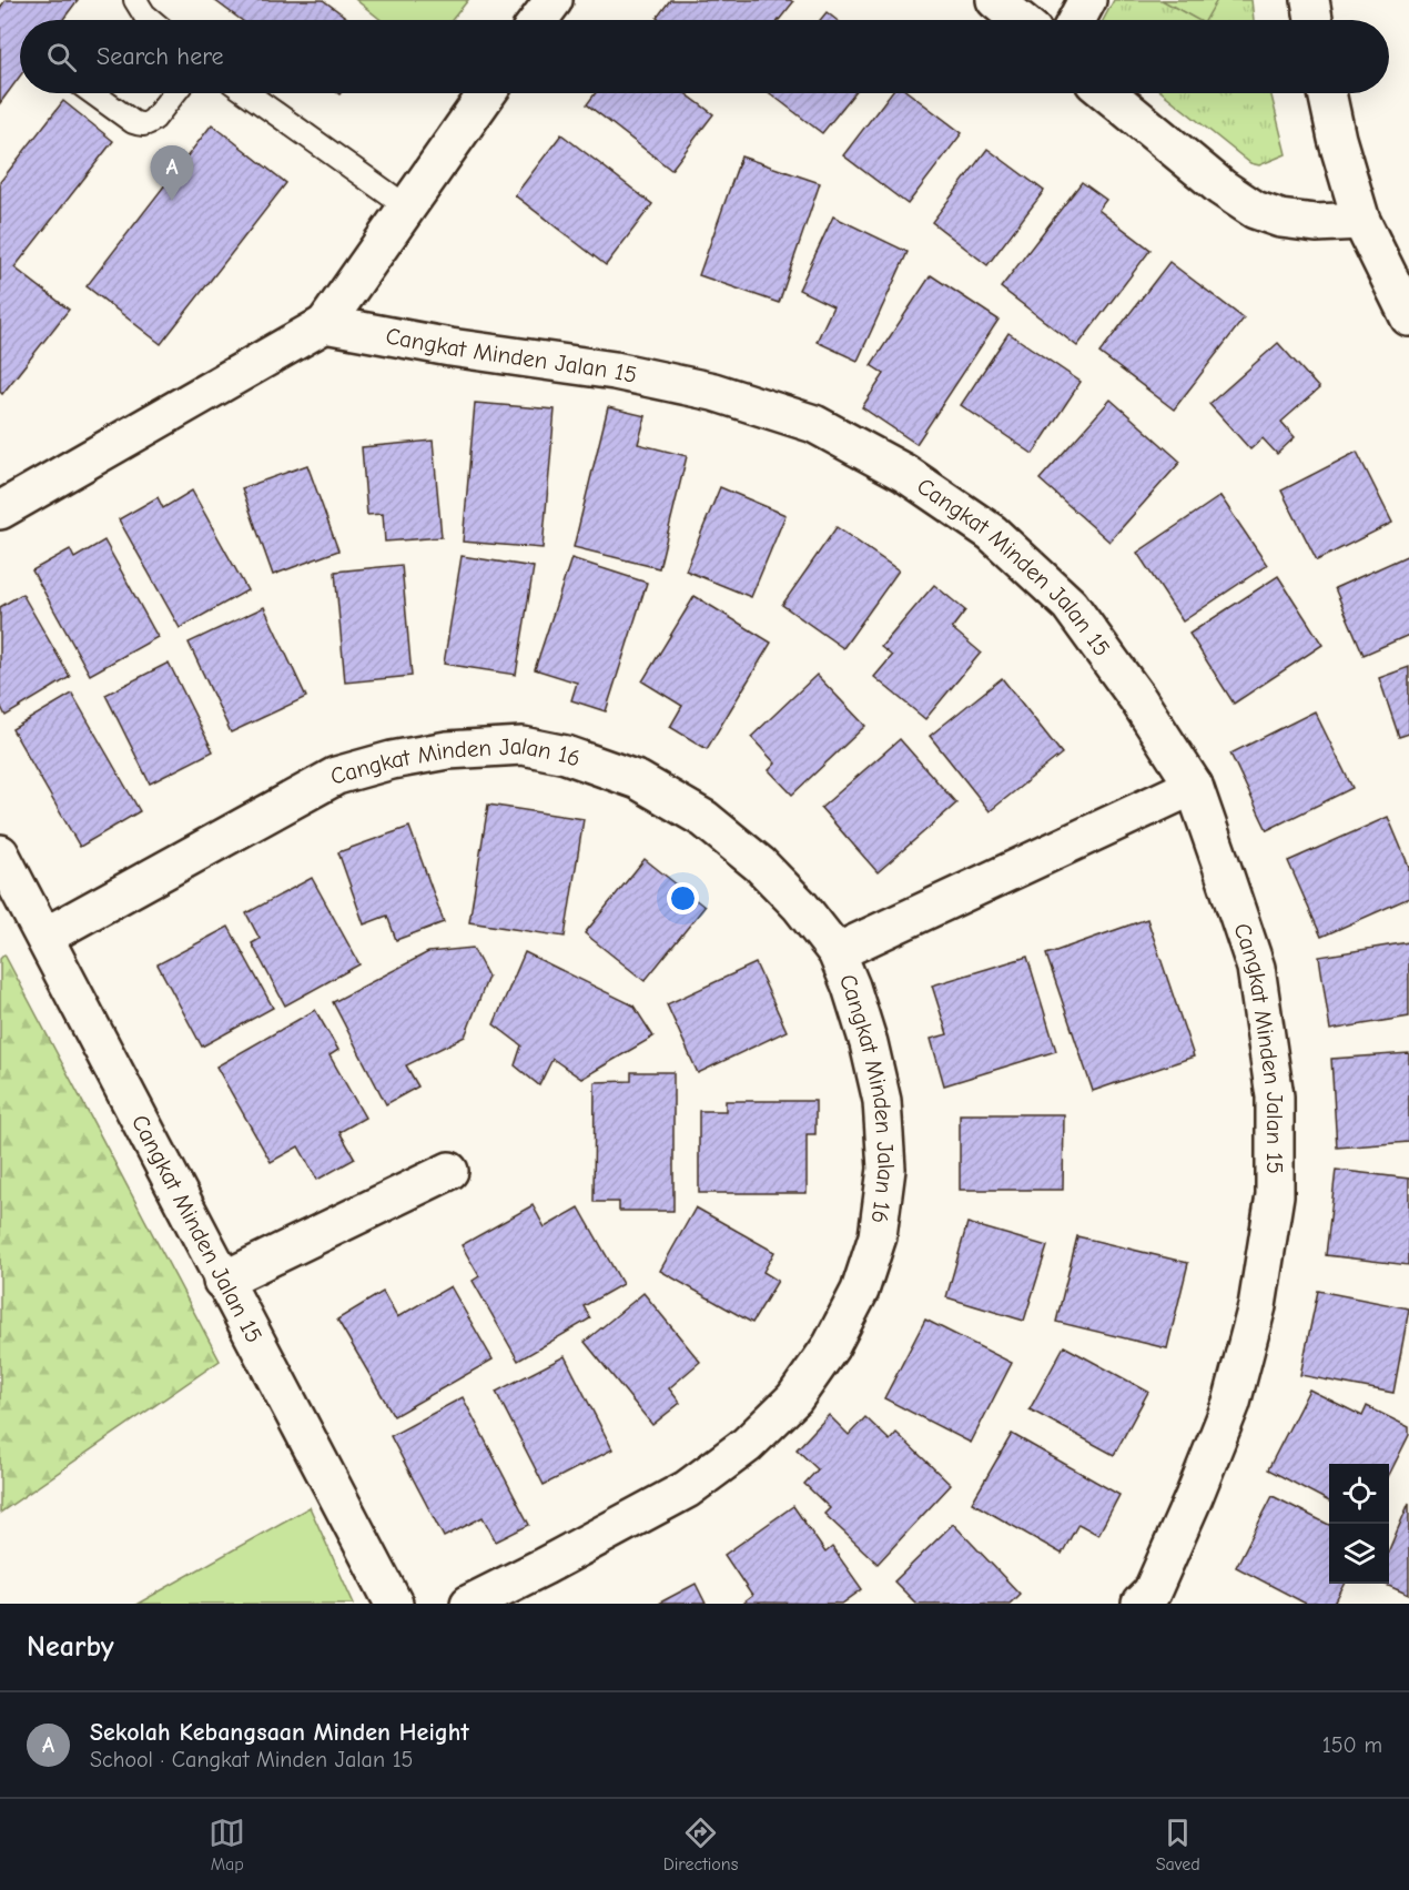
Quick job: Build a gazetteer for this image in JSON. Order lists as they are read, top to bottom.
{
  "streets": {
    "street": ["Cangkat Minden Jalan 15", "Cangkat Minden Jalan 16"]
  },
  "crossings": [
    ["Cangkat Minden Jalan 15", "Cangkat Minden Jalan 16"]
  ],
  "page": {
    "search": "Search here",
    "pins": "A",
    "heading": "Nearby",
    "list": [
      {
        "mark": "A",
        "name": "Sekolah Kebangsaan Minden Height",
        "note": "School · Cangkat Minden Jalan 15",
        "value": "150 m"
      }
    ],
    "nav": ["Map", "Directions", "Saved"]
  }
}
